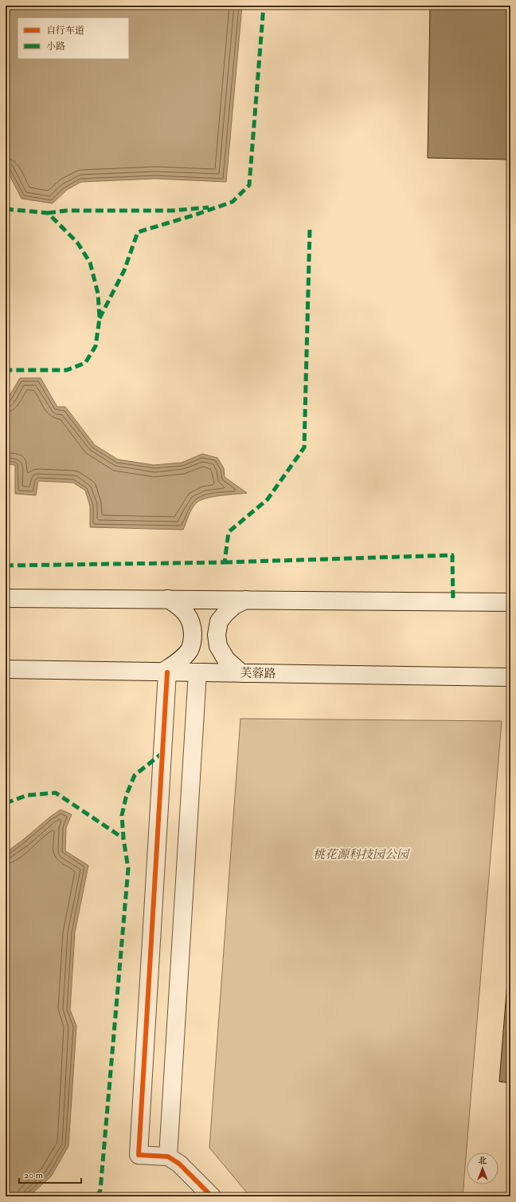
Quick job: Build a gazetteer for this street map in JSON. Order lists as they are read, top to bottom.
{
  "streets": {
    "main road": ["芙蓉路"]
  },
  "parks": ["桃花源科技园公园"],
  "legend": ["自行车道", "小路"],
  "scale_bar": "20 m",
  "north": "top"
}
